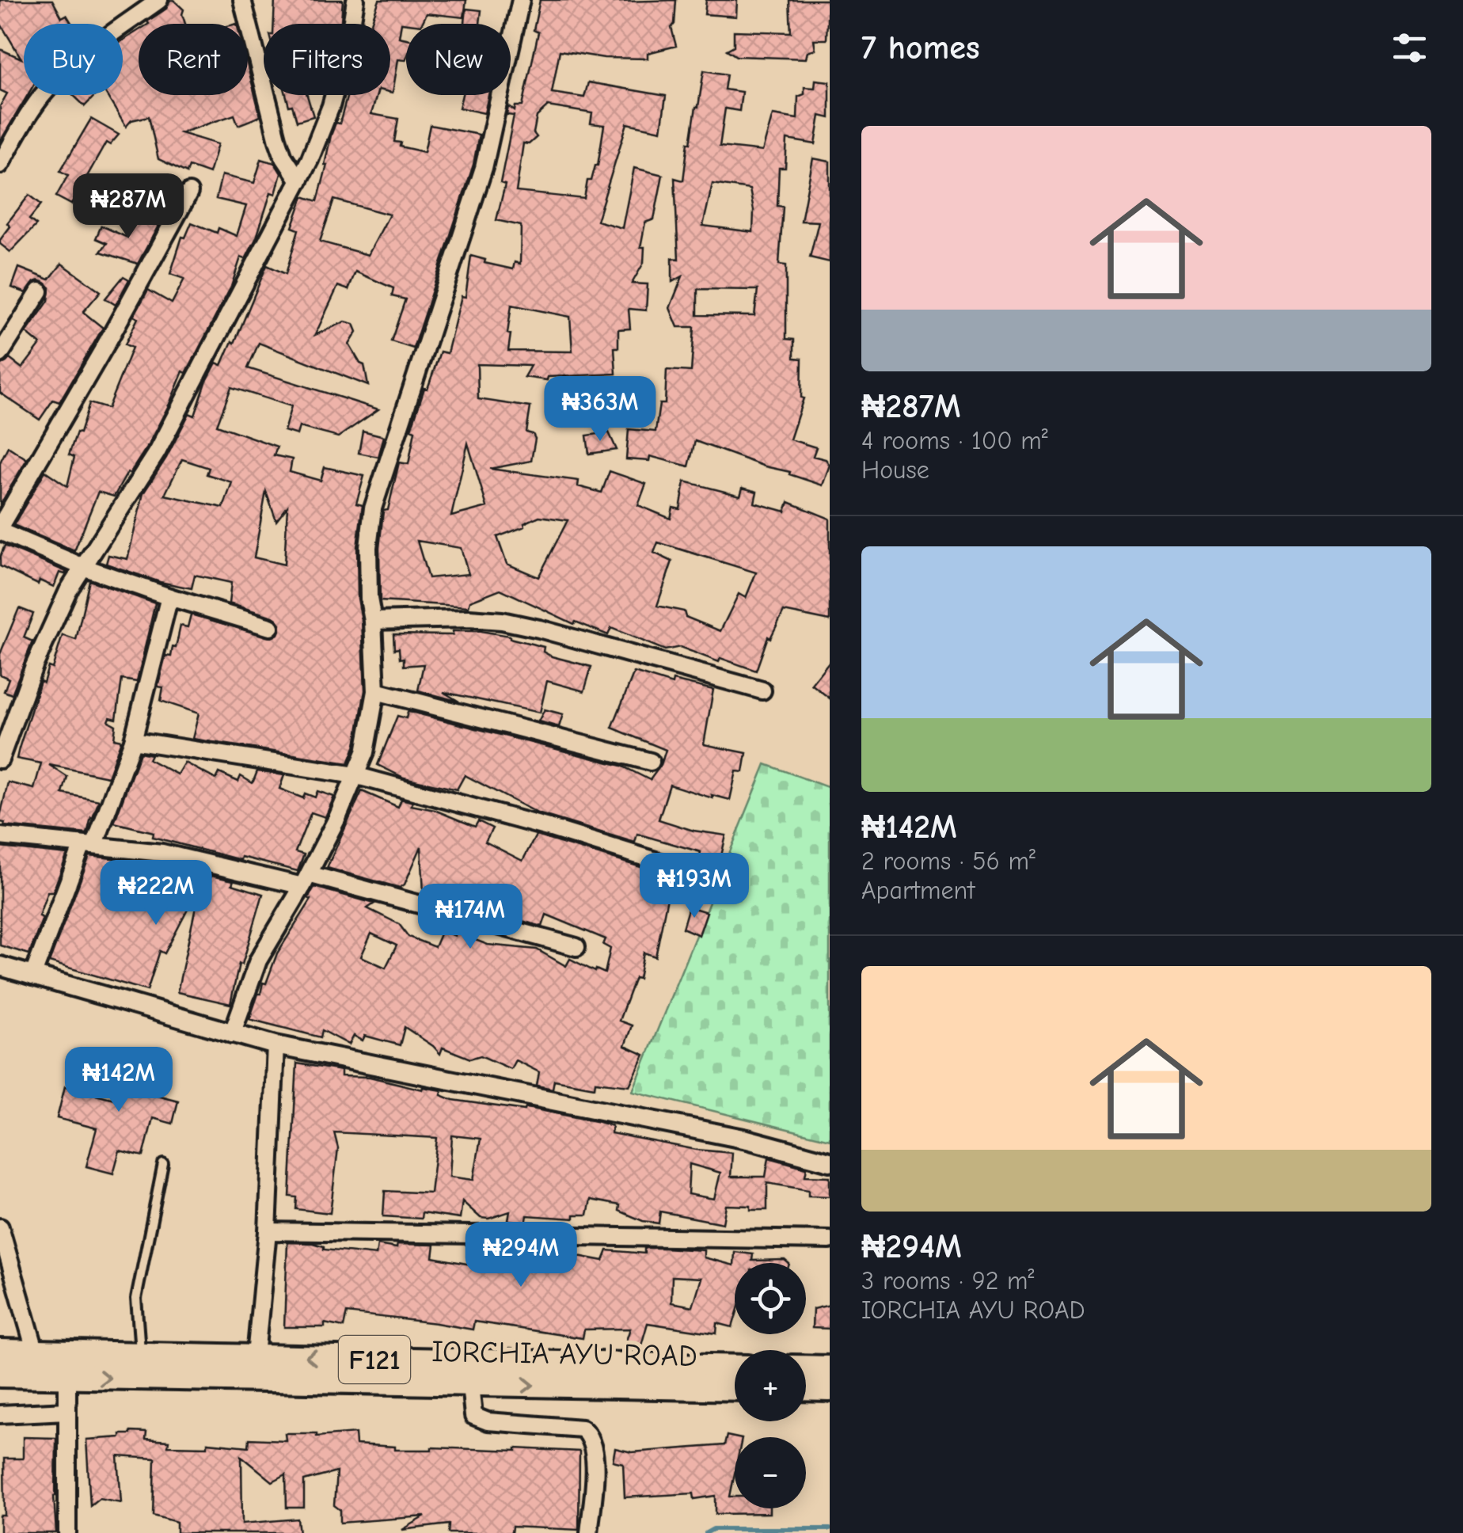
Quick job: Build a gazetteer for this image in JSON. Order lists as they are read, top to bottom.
{
  "streets": {
    "main road": ["IORCHIA AYU ROAD", "F121"]
  },
  "page": {
    "heading": "7 homes",
    "chip": [
      "Buy",
      "Rent",
      "Filters",
      "New"
    ],
    "list": [
      {
        "name": "₦287M",
        "note": "4 rooms · 100 m² · House"
      },
      {
        "name": "₦142M",
        "note": "2 rooms · 56 m² · Apartment"
      },
      {
        "name": "₦294M",
        "note": "3 rooms · 92 m² · IORCHIA AYU ROAD"
      }
    ],
    "price": [
      "₦287M",
      "₦363M",
      "₦193M",
      "₦222M",
      "₦174M",
      "₦142M",
      "₦294M"
    ],
    "map_buttons": ["+", "−"]
  }
}
